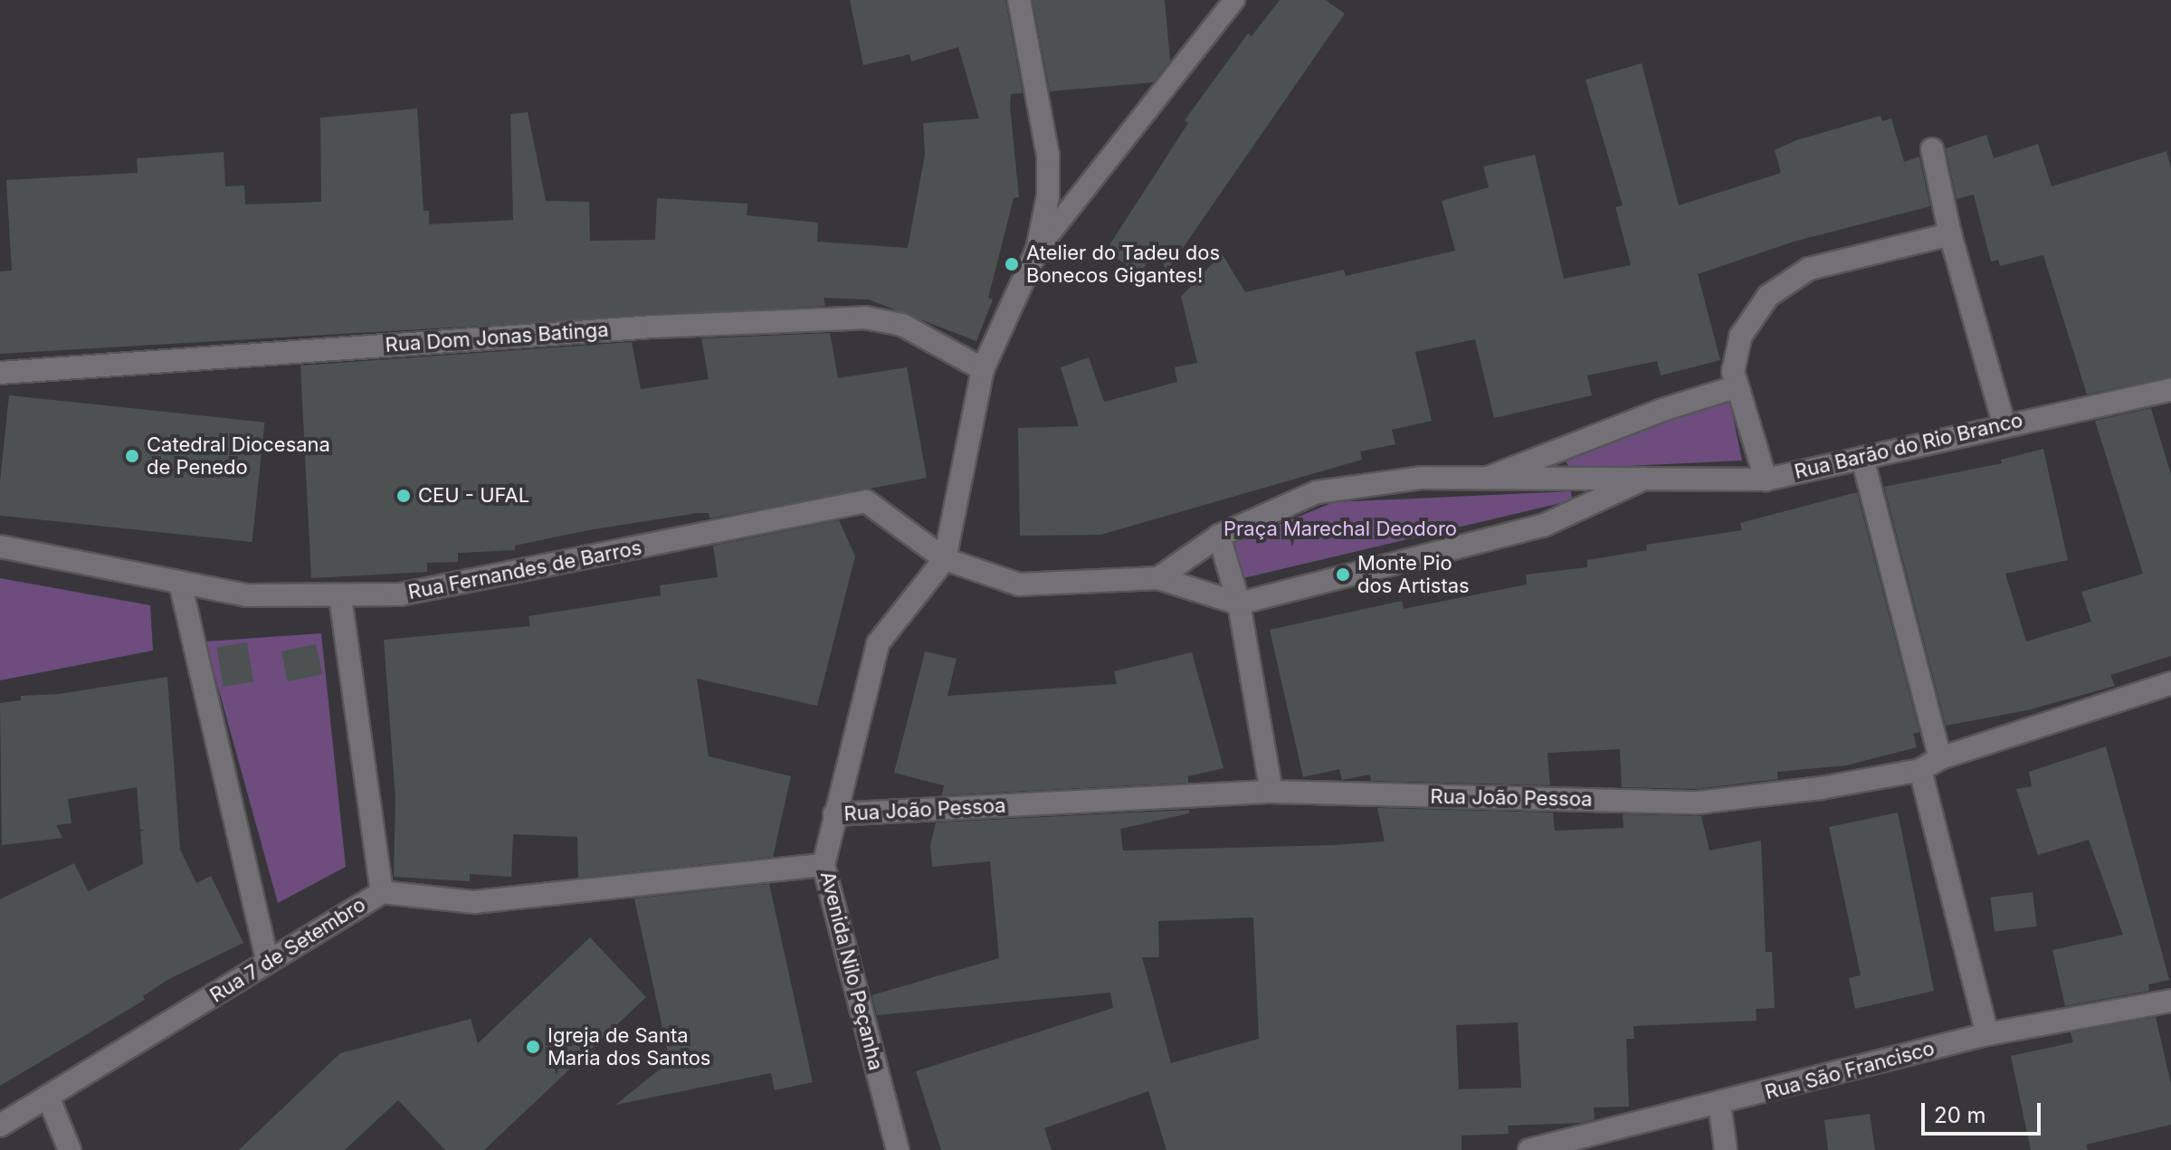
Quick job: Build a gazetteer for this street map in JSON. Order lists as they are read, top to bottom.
{
  "streets": {
    "street": [
      "Rua Dom Jonas Batinga",
      "Rua Barão do Rio Branco",
      "Rua Fernandes de Barros",
      "Rua João Pessoa",
      "Rua 7 de Setembro",
      "Avenida Nilo Peçanha",
      "Rua São Francisco"
    ]
  },
  "crossings": [
    ["Rua Fernandes de Barros", "Avenida Nilo Peçanha"],
    ["Rua João Pessoa", "Avenida Nilo Peçanha"],
    ["Rua 7 de Setembro", "Avenida Nilo Peçanha"]
  ],
  "parks": ["Praça Marechal Deodoro"],
  "places": [
    "Atelier do Tadeu dos Bonecos Gigantes!",
    "Catedral Diocesana de Penedo",
    "CEU - UFAL",
    "Monte Pio dos Artistas",
    "Igreja de Santa Maria dos Santos"
  ],
  "scale_bar": "20 m"
}
